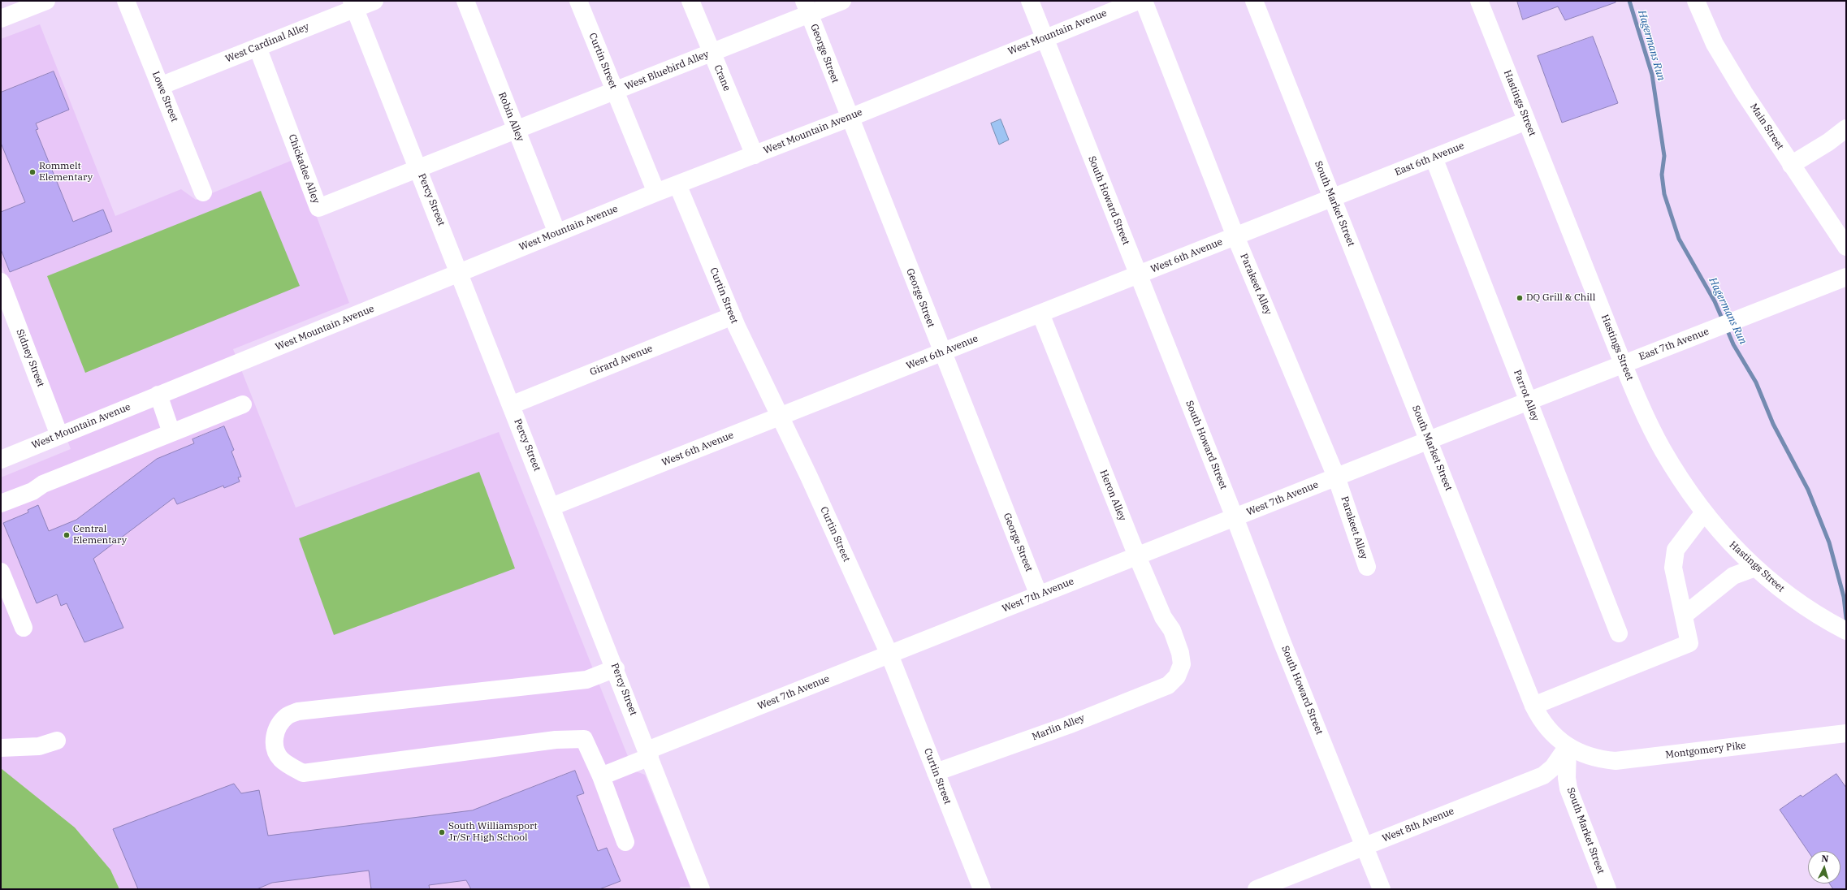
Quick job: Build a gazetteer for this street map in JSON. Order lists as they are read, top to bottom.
{
  "streets": {
    "main road": [
      "West Mountain Avenue",
      "West Cardinal Alley",
      "George Street",
      "Curtin Street",
      "West Bluebird Alley",
      "Crane",
      "Lowe Street",
      "Hastings Street",
      "Robin Alley",
      "Main Street",
      "East 6th Avenue",
      "Chickadee Alley",
      "Percy Street",
      "South Howard Street",
      "South Market Street",
      "West 6th Avenue",
      "Parakeet Alley",
      "East 7th Avenue",
      "Sidney Street",
      "Girard Avenue",
      "Parrot Alley",
      "Heron Alley",
      "West 7th Avenue",
      "Marlin Alley",
      "Montgomery Pike",
      "West 8th Avenue"
    ]
  },
  "crossings": [
    ["West Mountain Avenue", "George Street"],
    ["West Mountain Avenue", "Curtin Street"],
    ["West Mountain Avenue", "Crane"],
    ["West Mountain Avenue", "Robin Alley"],
    ["West Mountain Avenue", "Percy Street"],
    ["West Mountain Avenue", "South Howard Street"],
    ["West Mountain Avenue", "Sidney Street"],
    ["West Cardinal Alley", "Lowe Street"],
    ["West Cardinal Alley", "Chickadee Alley"],
    ["West Cardinal Alley", "Percy Street"],
    ["George Street", "West Bluebird Alley"],
    ["George Street", "West 6th Avenue"],
    ["George Street", "West 7th Avenue"],
    ["Curtin Street", "West Bluebird Alley"],
    ["Curtin Street", "West 6th Avenue"],
    ["Curtin Street", "Girard Avenue"],
    ["Curtin Street", "West 7th Avenue"],
    ["Curtin Street", "Marlin Alley"],
    ["West Bluebird Alley", "Crane"],
    ["West Bluebird Alley", "Robin Alley"],
    ["West Bluebird Alley", "Chickadee Alley"],
    ["West Bluebird Alley", "Percy Street"],
    ["Hastings Street", "East 6th Avenue"],
    ["Hastings Street", "East 7th Avenue"],
    ["East 6th Avenue", "South Market Street"],
    ["East 6th Avenue", "West 6th Avenue"],
    ["East 6th Avenue", "Parrot Alley"],
    ["Chickadee Alley", "Percy Street"],
    ["Percy Street", "West 6th Avenue"],
    ["Percy Street", "Girard Avenue"],
    ["Percy Street", "West 7th Avenue"],
    ["South Howard Street", "West 6th Avenue"],
    ["South Howard Street", "West 7th Avenue"],
    ["South Howard Street", "West 8th Avenue"],
    ["South Market Street", "West 6th Avenue"],
    ["South Market Street", "East 7th Avenue"],
    ["South Market Street", "West 7th Avenue"],
    ["South Market Street", "Montgomery Pike"],
    ["South Market Street", "West 8th Avenue"],
    ["West 6th Avenue", "Parakeet Alley"],
    ["West 6th Avenue", "Heron Alley"],
    ["Parakeet Alley", "West 7th Avenue"],
    ["East 7th Avenue", "Parrot Alley"],
    ["East 7th Avenue", "West 7th Avenue"],
    ["Heron Alley", "West 7th Avenue"],
    ["Heron Alley", "Marlin Alley"],
    ["Montgomery Pike", "West 8th Avenue"]
  ],
  "water": ["Hagermans Run"],
  "places": [
    "Rommelt Elementary",
    "DQ Grill & Chill",
    "Central Elementary",
    "South Williamsport Jr/Sr High School"
  ],
  "north": "top"
}
